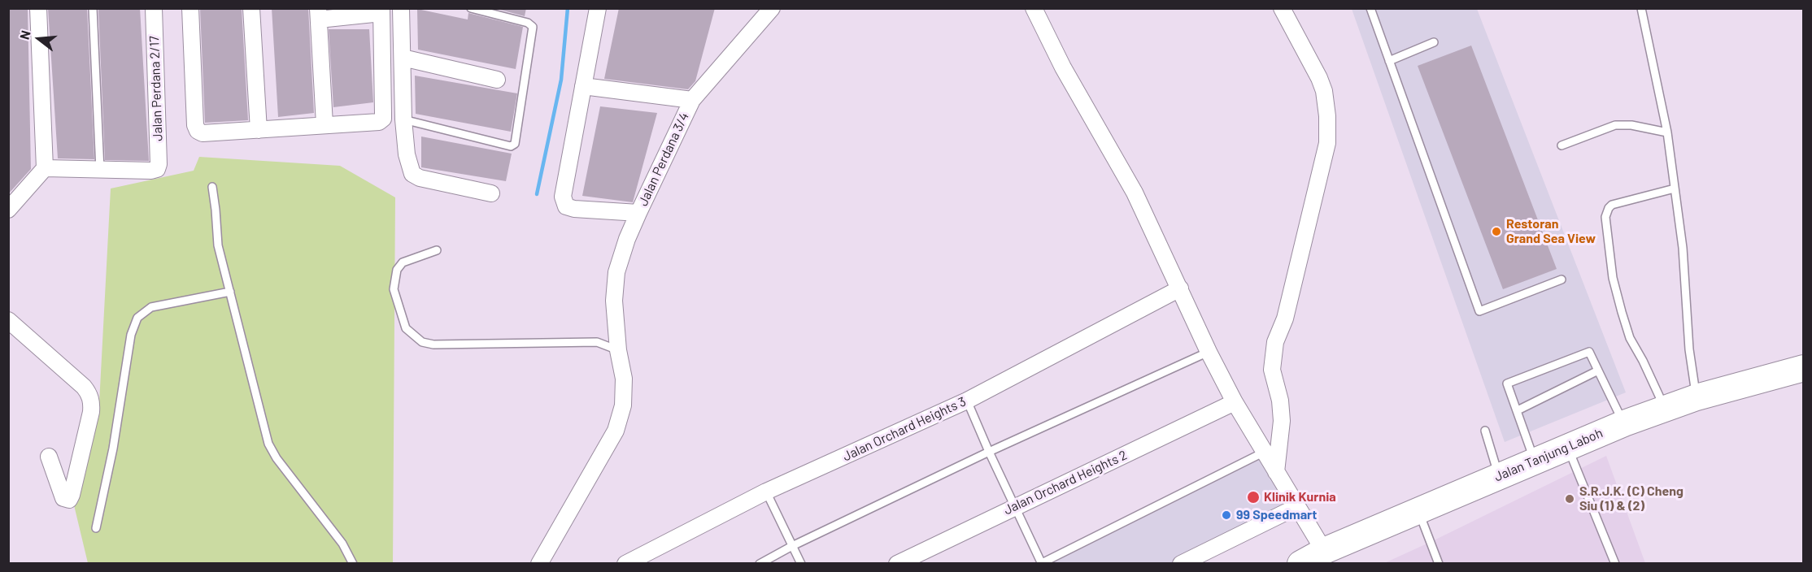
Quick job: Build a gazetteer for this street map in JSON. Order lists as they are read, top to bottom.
{
  "streets": {
    "highway": ["Jalan Tanjung Laboh"],
    "street": [
      "Jalan Perdana 2/17",
      "Jalan Perdana 3/4",
      "Jalan Orchard Heights 3",
      "Jalan Orchard Heights 2"
    ]
  },
  "places": [
    "Restoran Grand Sea View",
    "Klinik Kurnia",
    "S.R.J.K. (C) Cheng Siu (1) & (2)",
    "99 Speedmart"
  ],
  "north": "left"
}
